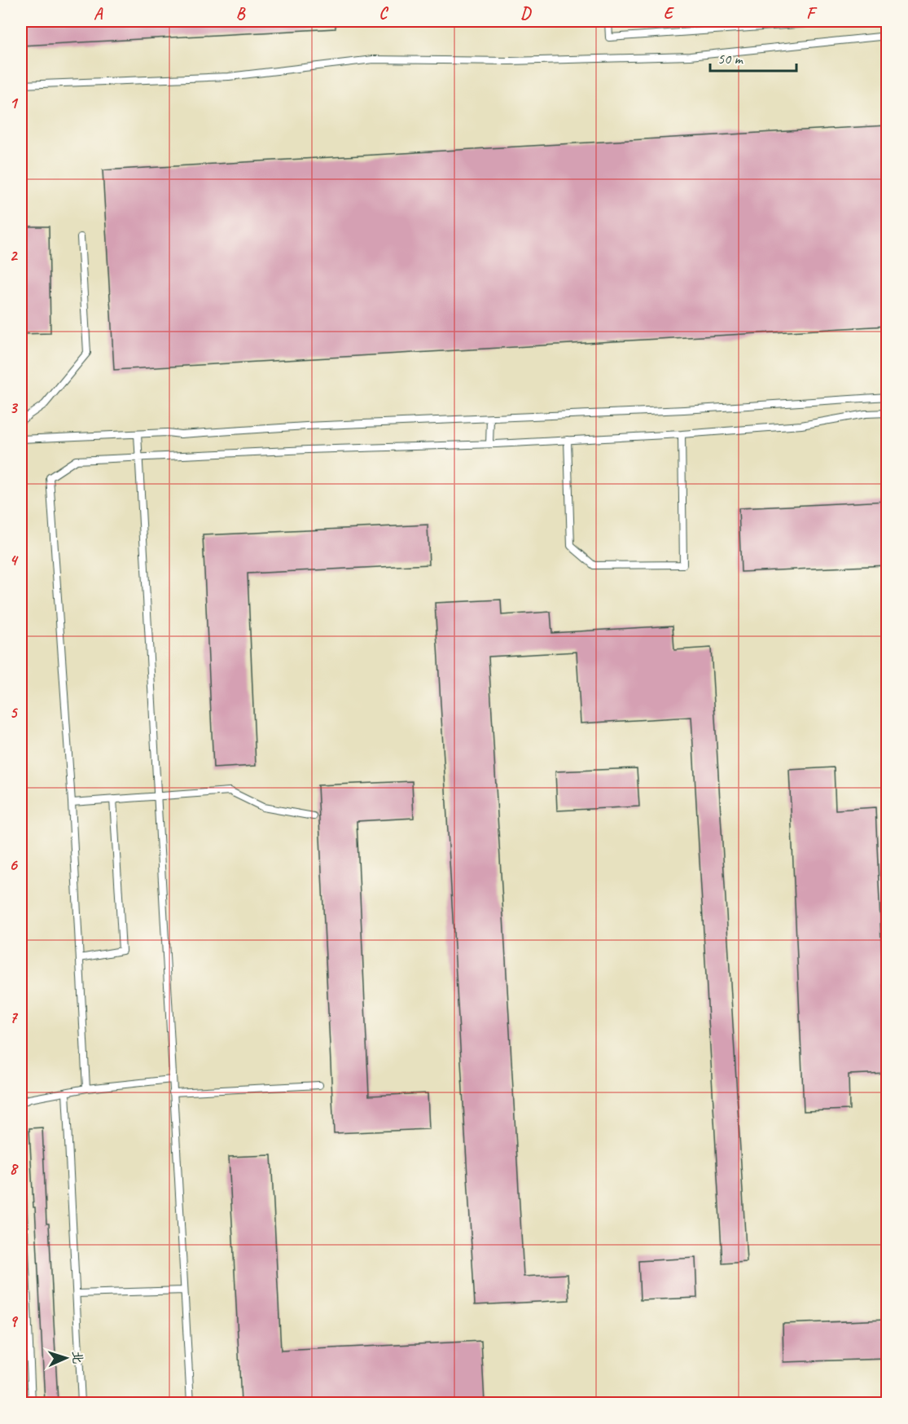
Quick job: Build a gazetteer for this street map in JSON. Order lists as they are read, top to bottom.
{
  "scale_bar": "50 m",
  "north": "right",
  "grid": {
    "columns": [
      "A",
      "B",
      "C",
      "D",
      "E",
      "F"
    ],
    "rows": [
      "1",
      "2",
      "3",
      "4",
      "5",
      "6",
      "7",
      "8",
      "9"
    ]
  }
}
